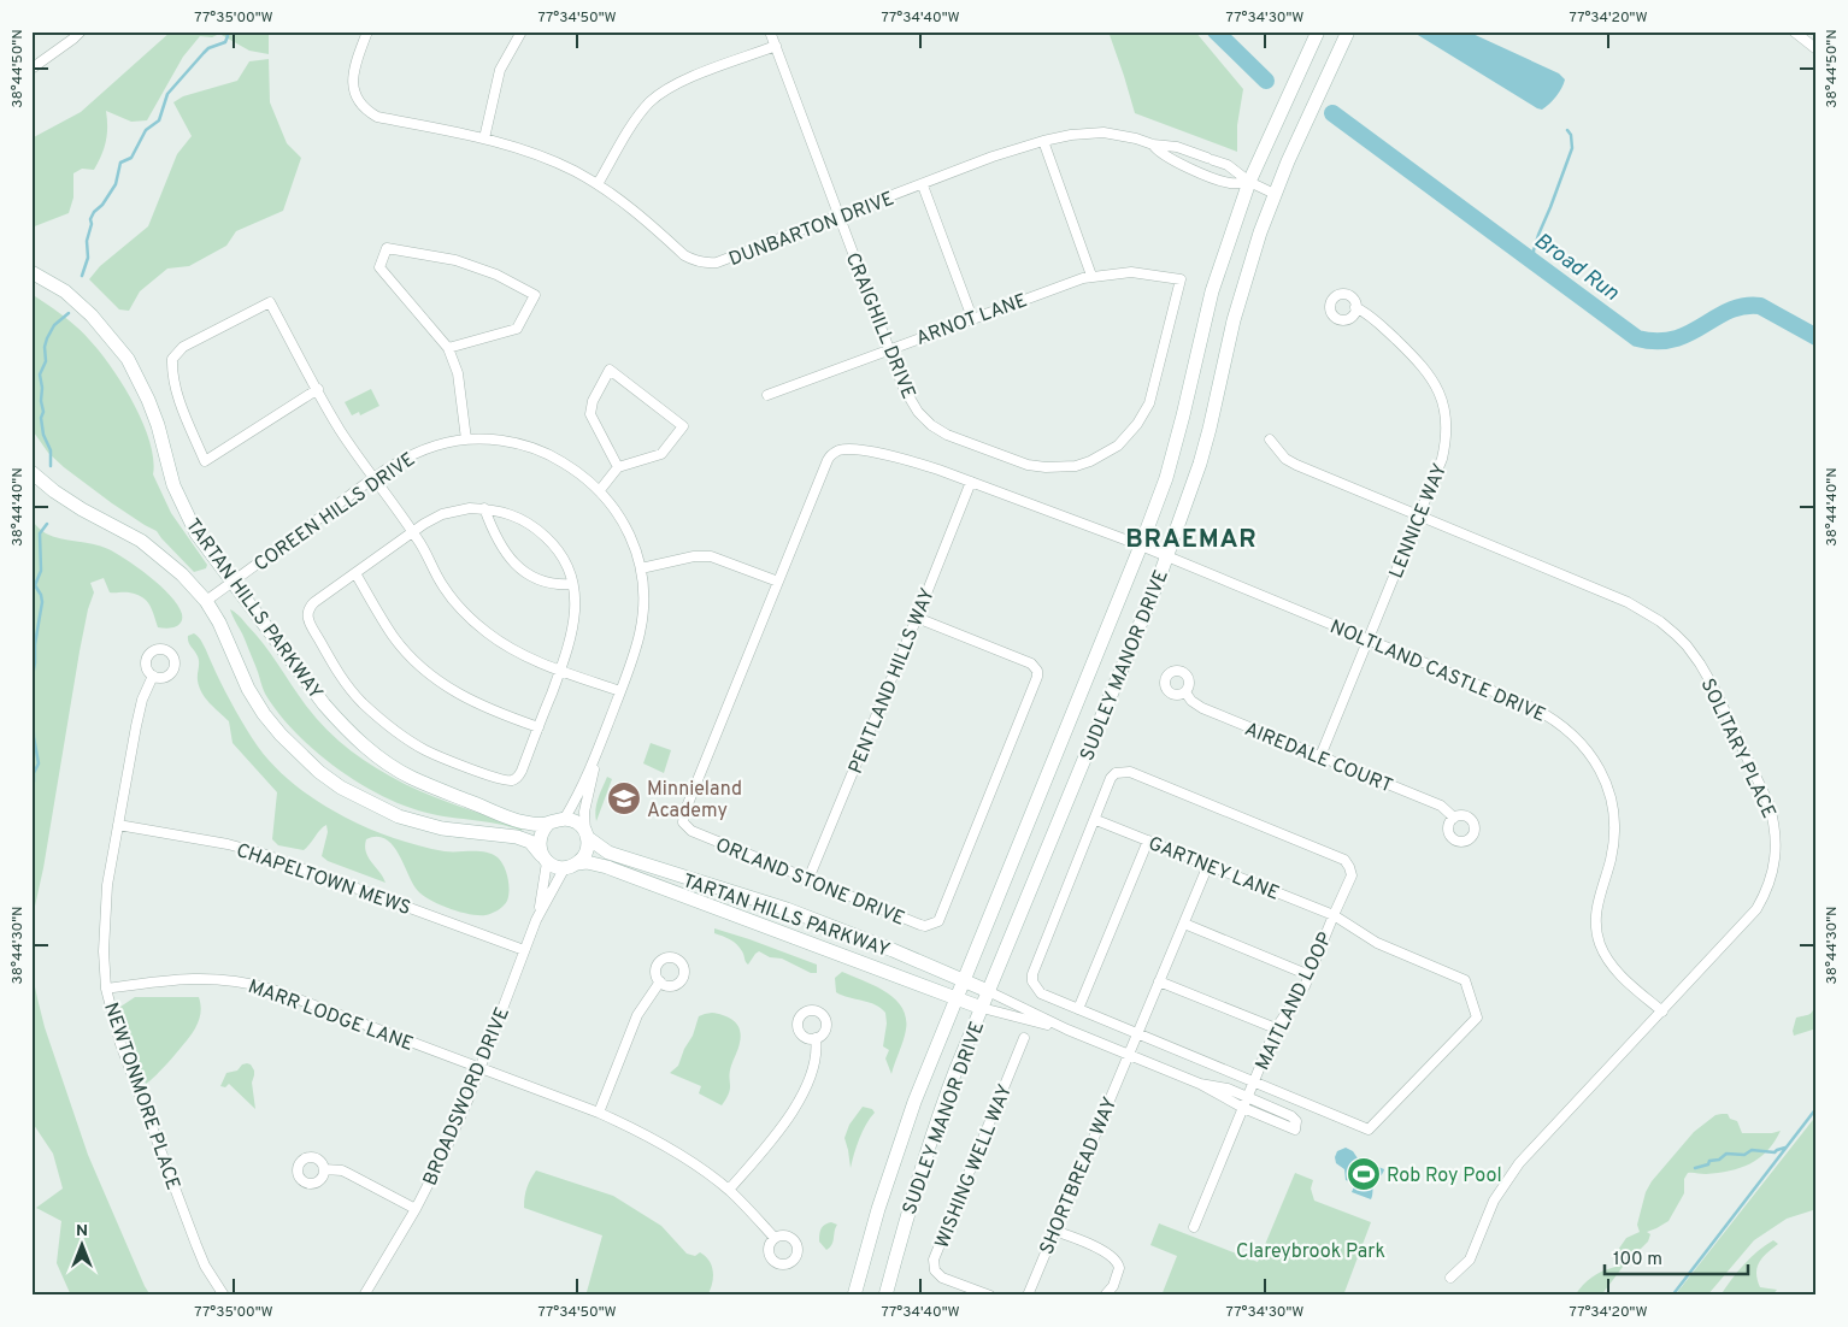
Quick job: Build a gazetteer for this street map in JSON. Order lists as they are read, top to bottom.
{
  "streets": {
    "main road": ["TARTAN HILLS PARKWAY", "SUDLEY MANOR DRIVE"],
    "street": [
      "DUNBARTON DRIVE",
      "ARNOT LANE",
      "CRAIGHILL DRIVE",
      "COREEN HILLS DRIVE",
      "LENNICE WAY",
      "NOLTLAND CASTLE DRIVE",
      "PENTLAND HILLS WAY",
      "SOLITARY PLACE",
      "AIREDALE COURT",
      "GARTNEY LANE",
      "CHAPELTOWN MEWS",
      "ORLAND STONE DRIVE",
      "MAITLAND LOOP",
      "MARR LODGE LANE",
      "NEWTONMORE PLACE",
      "BROADSWORD DRIVE",
      "WISHING WELL WAY",
      "SHORTBREAD WAY"
    ]
  },
  "crossings": [
    ["DUNBARTON DRIVE", "CRAIGHILL DRIVE"],
    ["DUNBARTON DRIVE", "SUDLEY MANOR DRIVE"],
    ["ARNOT LANE", "CRAIGHILL DRIVE"],
    ["COREEN HILLS DRIVE", "TARTAN HILLS PARKWAY"],
    ["COREEN HILLS DRIVE", "BROADSWORD DRIVE"],
    ["LENNICE WAY", "NOLTLAND CASTLE DRIVE"],
    ["LENNICE WAY", "SOLITARY PLACE"],
    ["LENNICE WAY", "AIREDALE COURT"],
    ["TARTAN HILLS PARKWAY", "SUDLEY MANOR DRIVE"],
    ["TARTAN HILLS PARKWAY", "BROADSWORD DRIVE"],
    ["SUDLEY MANOR DRIVE", "NOLTLAND CASTLE DRIVE"],
    ["SUDLEY MANOR DRIVE", "ORLAND STONE DRIVE"],
    ["NOLTLAND CASTLE DRIVE", "SOLITARY PLACE"],
    ["NOLTLAND CASTLE DRIVE", "ORLAND STONE DRIVE"],
    ["PENTLAND HILLS WAY", "ORLAND STONE DRIVE"],
    ["GARTNEY LANE", "MAITLAND LOOP"],
    ["GARTNEY LANE", "SHORTBREAD WAY"],
    ["CHAPELTOWN MEWS", "NEWTONMORE PLACE"],
    ["CHAPELTOWN MEWS", "BROADSWORD DRIVE"],
    ["MARR LODGE LANE", "NEWTONMORE PLACE"],
    ["MARR LODGE LANE", "BROADSWORD DRIVE"]
  ],
  "districts": ["BRAEMAR"],
  "water": ["Broad Run"],
  "parks": ["Clareybrook Park"],
  "places": {
    "school or university": ["Minnieland Academy"],
    "sports": ["Rob Roy Pool"]
  },
  "scale_bar": "100 m",
  "north": "top",
  "coordinates": [
    "77°35'00\"W",
    "77°34'50\"W",
    "77°34'40\"W",
    "77°34'30\"W",
    "77°34'20\"W",
    "38°44'50\"N",
    "38°44'40\"N",
    "38°44'30\"N"
  ]
}
